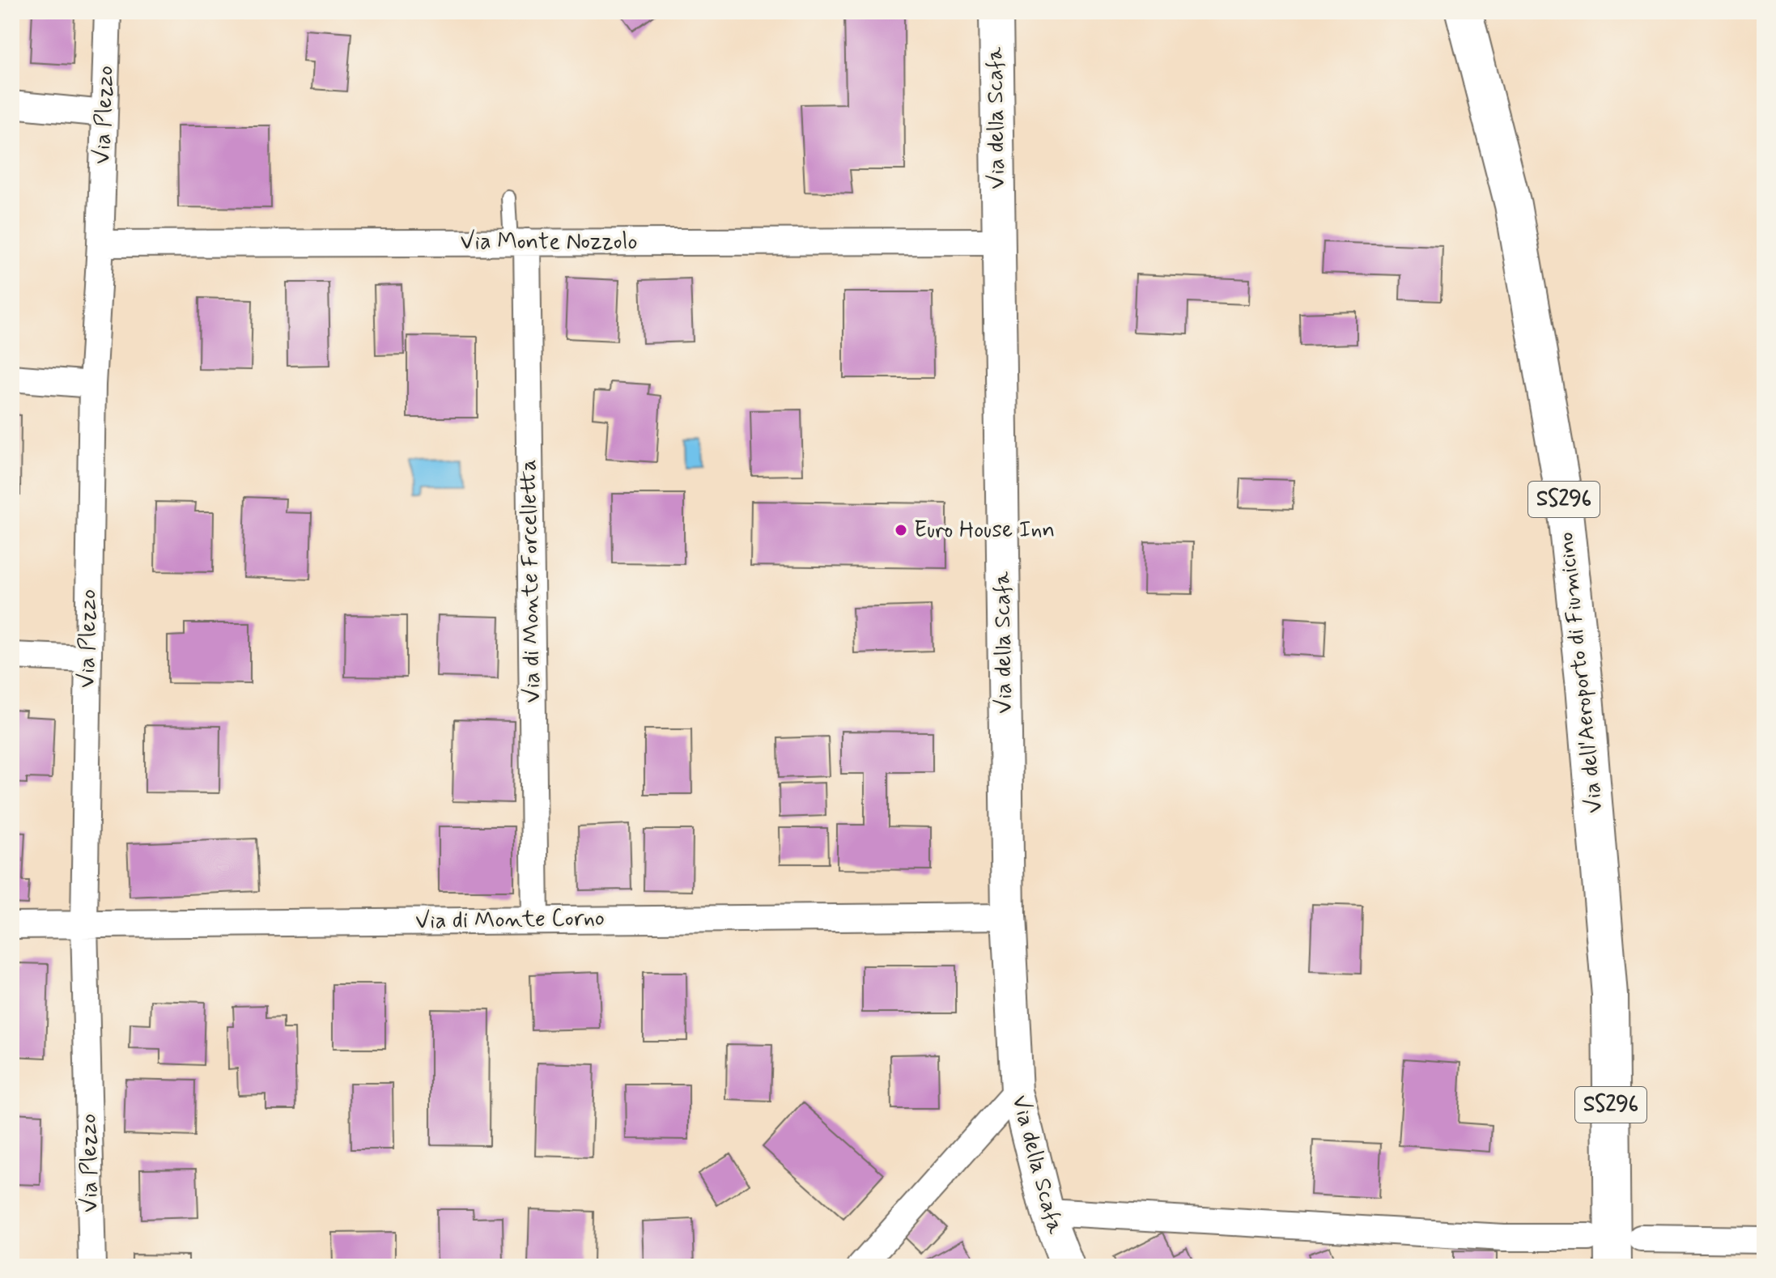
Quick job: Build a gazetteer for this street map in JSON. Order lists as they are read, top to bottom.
{
  "streets": {
    "main road": ["SS296", "Via dell'Aeroporto di Fiumicino"],
    "street": [
      "Via Plezzo",
      "Via della Scafa",
      "Via Monte Nozzolo",
      "Via di Monte Forcelletta",
      "Via di Monte Corno"
    ]
  },
  "crossings": [
    ["Via Plezzo", "Via Monte Nozzolo"],
    ["Via Plezzo", "Via di Monte Corno"],
    ["Via della Scafa", "Via Monte Nozzolo"],
    ["Via della Scafa", "Via di Monte Corno"],
    ["Via Monte Nozzolo", "Via di Monte Forcelletta"],
    ["Via di Monte Forcelletta", "Via di Monte Corno"]
  ],
  "places": ["Euro House Inn"]
}
